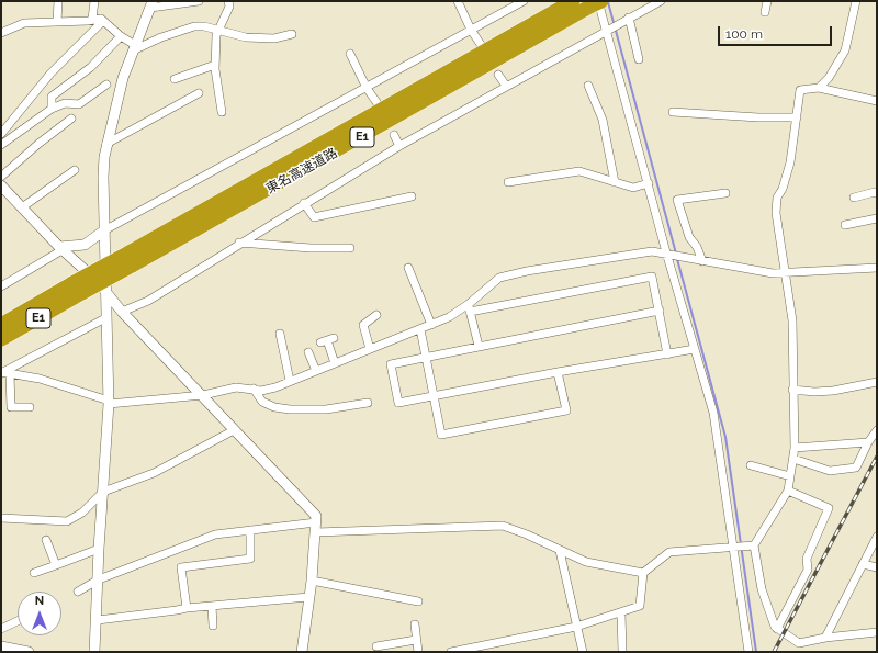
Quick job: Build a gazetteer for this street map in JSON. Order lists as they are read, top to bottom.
{
  "streets": {
    "highway": ["E1", "東名高速道路"]
  },
  "scale_bar": "100 m",
  "north": "top"
}
